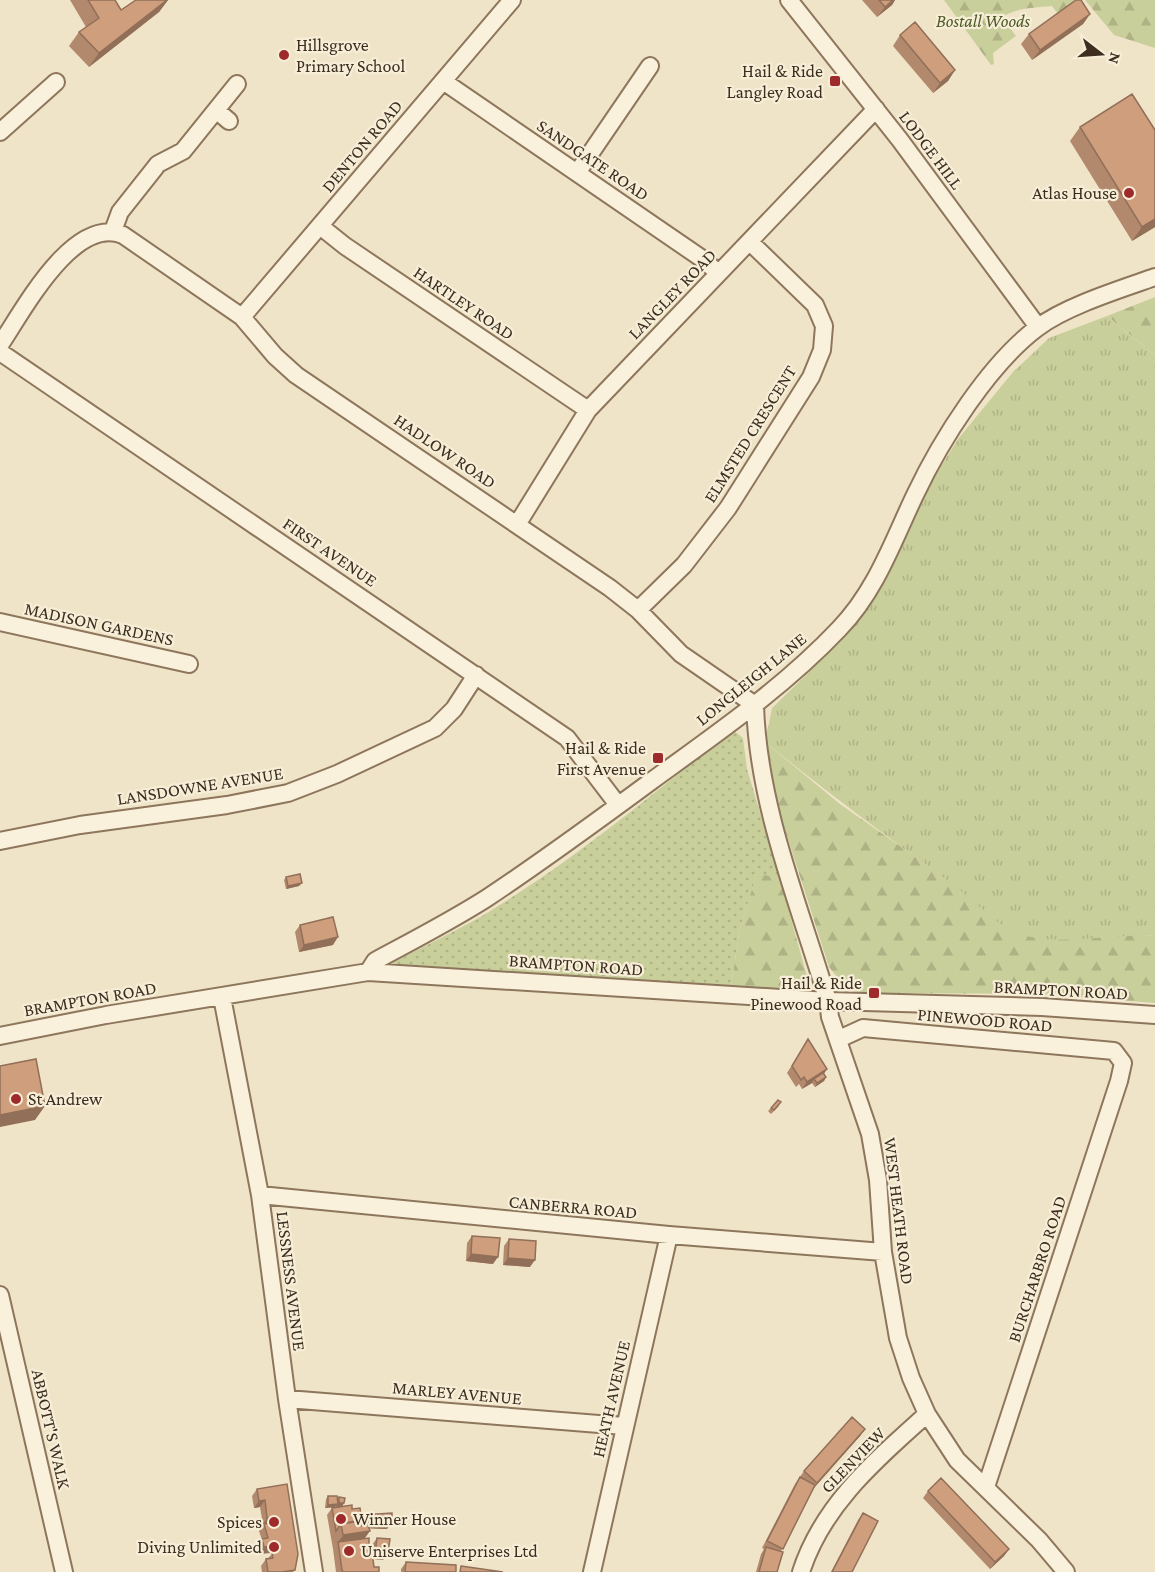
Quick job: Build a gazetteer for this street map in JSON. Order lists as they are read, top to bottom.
{
  "streets": {
    "street": [
      "DENTON ROAD",
      "LODGE HILL",
      "SANDGATE ROAD",
      "LANGLEY ROAD",
      "HARTLEY ROAD",
      "ELMSTED CRESCENT",
      "HADLOW ROAD",
      "FIRST AVENUE",
      "MADISON GARDENS",
      "LONGLEIGH LANE",
      "LANSDOWNE AVENUE",
      "BRAMPTON ROAD",
      "PINEWOOD ROAD",
      "CANBERRA ROAD",
      "WEST HEATH ROAD",
      "BURCHARBRO ROAD",
      "LESSNESS AVENUE",
      "MARLEY AVENUE",
      "HEATH AVENUE",
      "ABBOTT'S WALK",
      "GLENVIEW"
    ]
  },
  "crossings": [
    ["DENTON ROAD", "SANDGATE ROAD"],
    ["DENTON ROAD", "HARTLEY ROAD"],
    ["DENTON ROAD", "HADLOW ROAD"],
    ["LODGE HILL", "LANGLEY ROAD"],
    ["LODGE HILL", "LONGLEIGH LANE"],
    ["SANDGATE ROAD", "LANGLEY ROAD"],
    ["LANGLEY ROAD", "HARTLEY ROAD"],
    ["LANGLEY ROAD", "ELMSTED CRESCENT"],
    ["LANGLEY ROAD", "HADLOW ROAD"],
    ["ELMSTED CRESCENT", "HADLOW ROAD"],
    ["HADLOW ROAD", "LONGLEIGH LANE"],
    ["HADLOW ROAD", "WEST HEATH ROAD"],
    ["FIRST AVENUE", "LONGLEIGH LANE"],
    ["FIRST AVENUE", "LANSDOWNE AVENUE"],
    ["LONGLEIGH LANE", "BRAMPTON ROAD"],
    ["LONGLEIGH LANE", "WEST HEATH ROAD"],
    ["BRAMPTON ROAD", "WEST HEATH ROAD"],
    ["BRAMPTON ROAD", "LESSNESS AVENUE"],
    ["PINEWOOD ROAD", "WEST HEATH ROAD"],
    ["PINEWOOD ROAD", "BURCHARBRO ROAD"],
    ["CANBERRA ROAD", "WEST HEATH ROAD"],
    ["CANBERRA ROAD", "LESSNESS AVENUE"],
    ["CANBERRA ROAD", "HEATH AVENUE"],
    ["WEST HEATH ROAD", "BURCHARBRO ROAD"],
    ["WEST HEATH ROAD", "GLENVIEW"],
    ["LESSNESS AVENUE", "MARLEY AVENUE"],
    ["MARLEY AVENUE", "HEATH AVENUE"]
  ],
  "parks": ["Bostall Woods"],
  "places": {
    "other": [
      "Hillsgrove Primary School",
      "Atlas House",
      "St Andrew",
      "Winner House",
      "Spices",
      "Diving Unlimited",
      "Uniserve Enterprises Ltd"
    ],
    "transit": ["Hail & Ride Langley Road", "Hail & Ride First Avenue", "Hail & Ride Pinewood Road"]
  },
  "north": "right"
}
